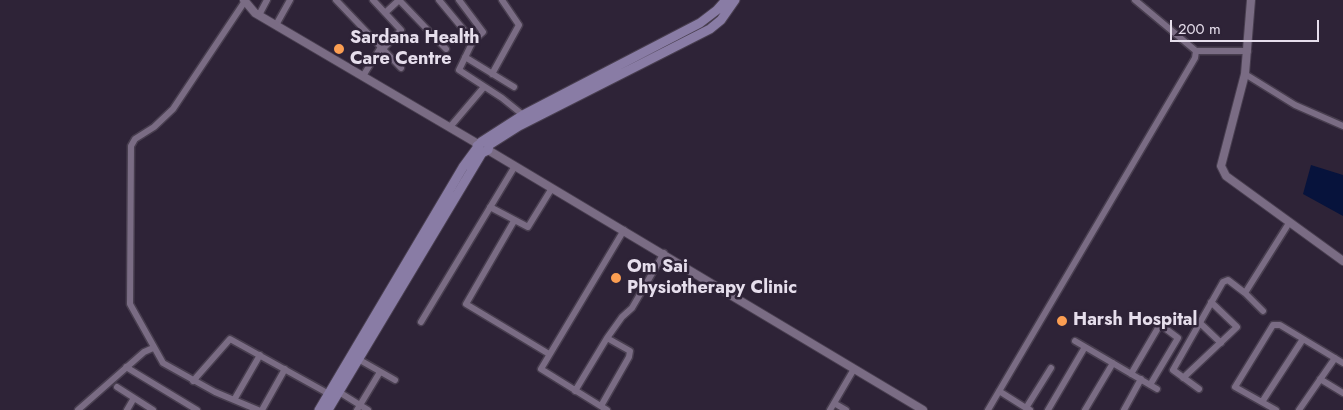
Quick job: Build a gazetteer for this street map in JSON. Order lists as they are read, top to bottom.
{
  "places": ["Sardana Health Care Centre", "Om Sai Physiotherapy Clinic", "Harsh Hospital"],
  "scale_bar": "200 m"
}
